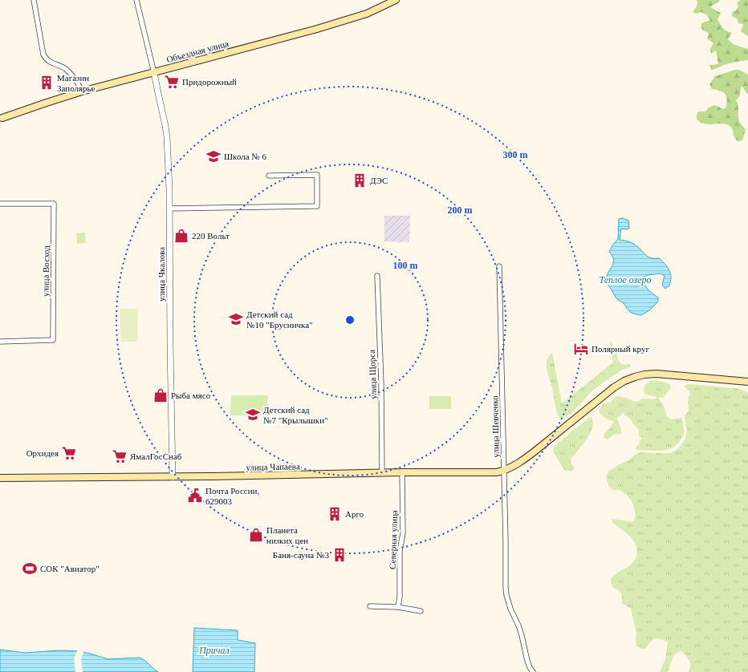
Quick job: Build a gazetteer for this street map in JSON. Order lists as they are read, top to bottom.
{
  "streets": {
    "main road": ["Объездная улица", "улица Чапаева"],
    "street": [
      "улица Восход",
      "улица Чкалова",
      "улица Щорса",
      "улица Шевченко",
      "Северная улица"
    ]
  },
  "crossings": [
    ["Объездная улица", "улица Чкалова"],
    ["улица Чкалова", "улица Чапаева"],
    ["улица Щорса", "улица Чапаева"],
    ["улица Шевченко", "улица Чапаева"],
    ["улица Чапаева", "Северная улица"]
  ],
  "water": ["Теплое озеро", "Причал"],
  "places": {
    "supermarket": ["Придорожный", "Орхидея", "ЯмалГосСнаб"],
    "building": [
      "Магазин Заполярье",
      "ДЭС",
      "Арго",
      "Баня-сауна №3"
    ],
    "school or university": ["Школа № 6", "Детский сад №10 \"Брусничка\"", "Детский сад №7 \"Крылышки\""],
    "shop": ["220 Вольт", "Рыба мясо", "Планета низких цен"],
    "hotel": ["Полярный круг"],
    "public building": ["Почта России, 629003"],
    "sports": ["СОК \"Авиатор\""]
  },
  "rings": ["300 m", "200 m", "100 m"]
}
